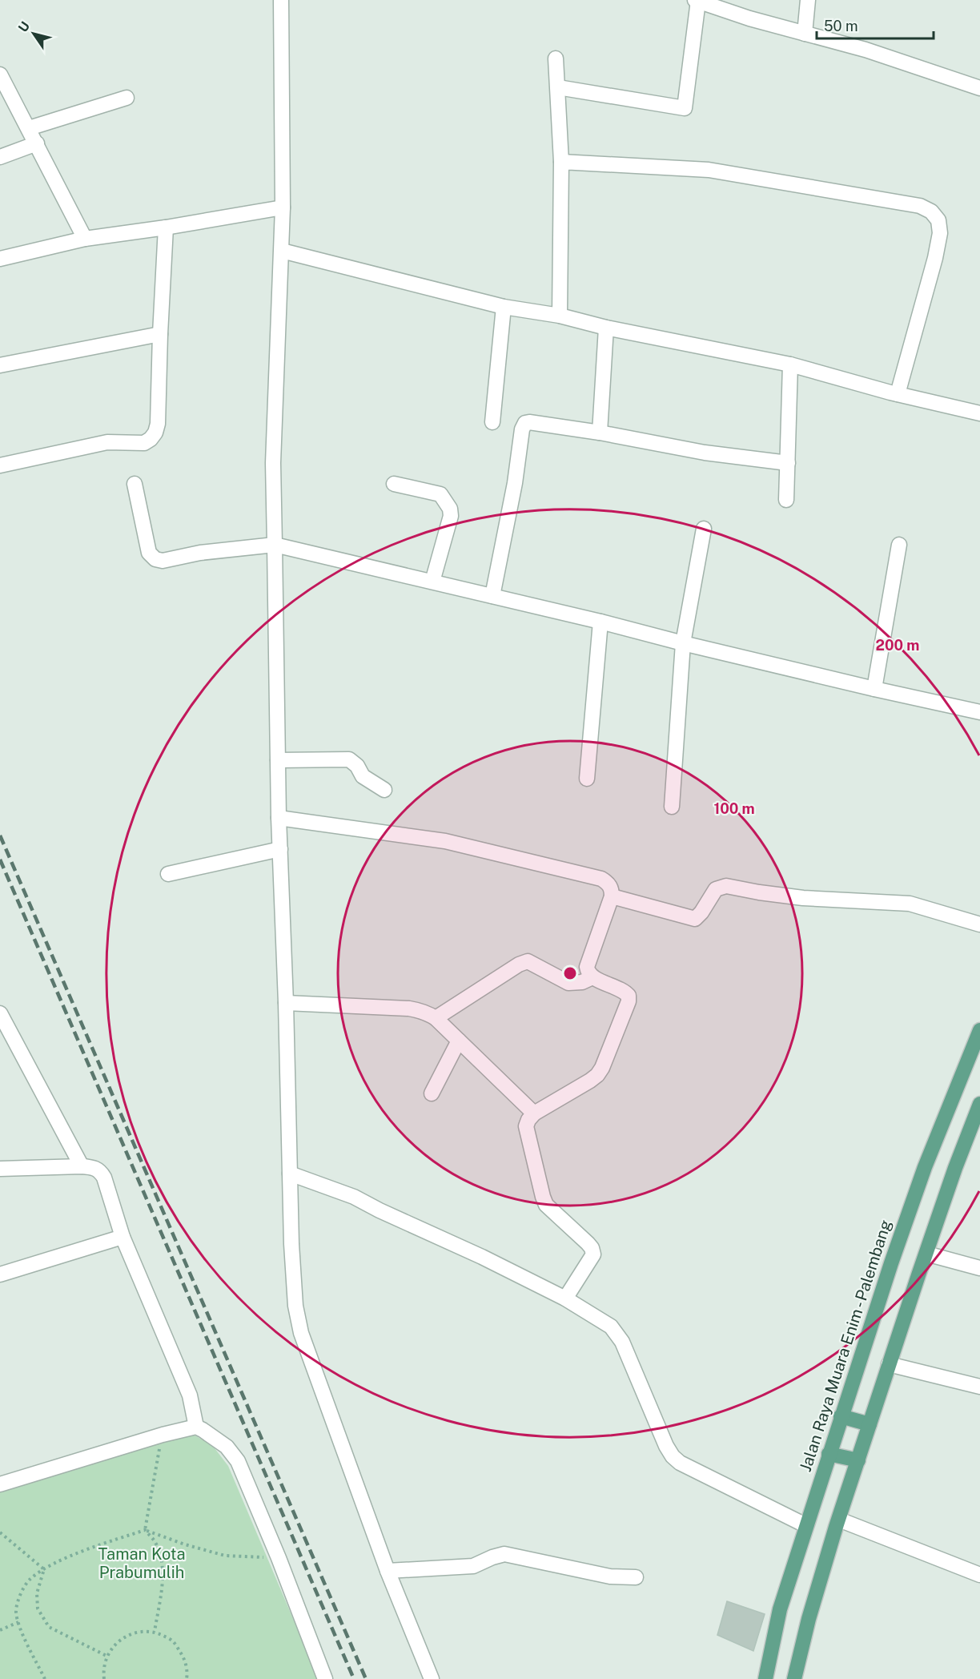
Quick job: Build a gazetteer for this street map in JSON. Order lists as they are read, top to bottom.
{
  "streets": {
    "main road": ["Jalan Raya Muara Enim - Palembang"]
  },
  "parks": ["Taman Kota Prabumulih"],
  "scale_bar": "50 m",
  "north": "top left",
  "rings": ["200 m", "100 m"]
}
